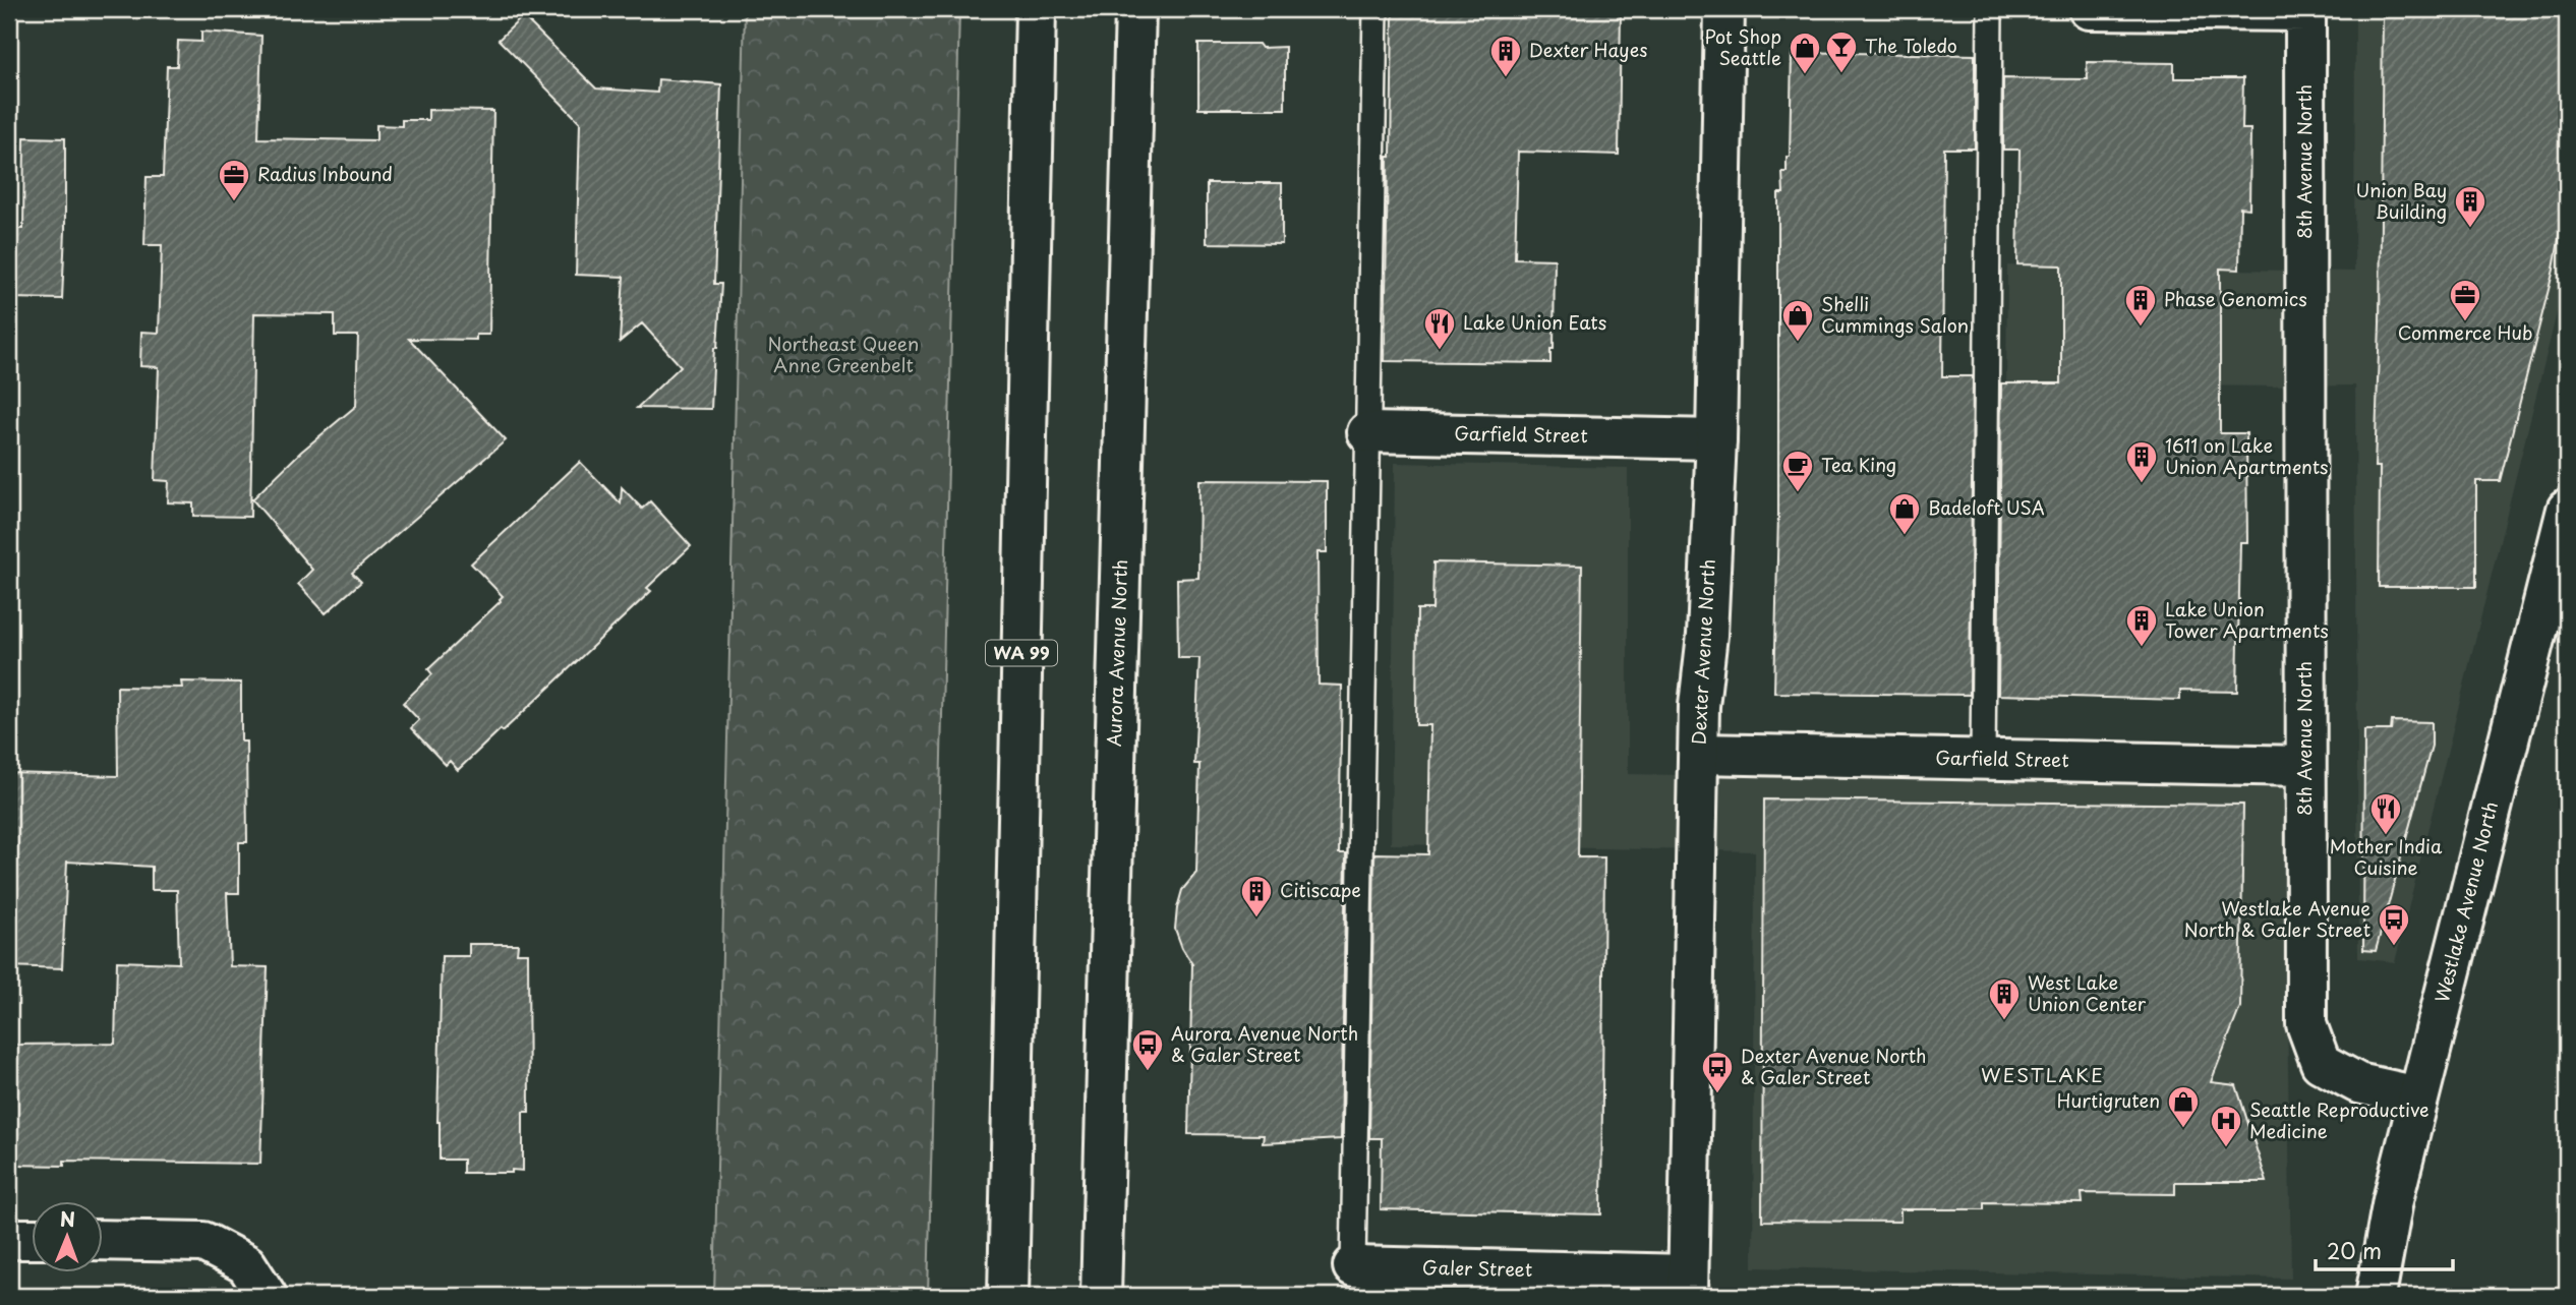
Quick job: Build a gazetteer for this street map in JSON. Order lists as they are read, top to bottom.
{
  "streets": {
    "main road": [
      "8th Avenue North",
      "Garfield Street",
      "Dexter Avenue North",
      "WA 99",
      "Aurora Avenue North",
      "Westlake Avenue North",
      "Galer Street"
    ]
  },
  "crossings": [
    ["8th Avenue North", "Garfield Street"],
    ["8th Avenue North", "Westlake Avenue North"],
    ["Garfield Street", "Dexter Avenue North"],
    ["Dexter Avenue North", "Galer Street"]
  ],
  "districts": ["WESTLAKE"],
  "parks": ["Northeast Queen Anne Greenbelt"],
  "places": {
    "bar": ["The Toledo"],
    "shop": [
      "Pot Shop Seattle",
      "Shelli Cummings Salon",
      "Badeloft USA",
      "Hurtigruten"
    ],
    "building": [
      "Dexter Hayes",
      "Union Bay Building",
      "Phase Genomics",
      "1611 on Lake Union Apartments",
      "Lake Union Tower Apartments",
      "Citiscape",
      "West Lake Union Center"
    ],
    "office": ["Radius Inbound", "Commerce Hub"],
    "restaurant": ["Lake Union Eats", "Mother India Cuisine"],
    "cafe": ["Tea King"],
    "bus stop": ["Westlake Avenue North & Galer Street", "Aurora Avenue North & Galer Street", "Dexter Avenue North & Galer Street"],
    "hospital": ["Seattle Reproductive Medicine"]
  },
  "scale_bar": "20 m",
  "north": "top"
}
